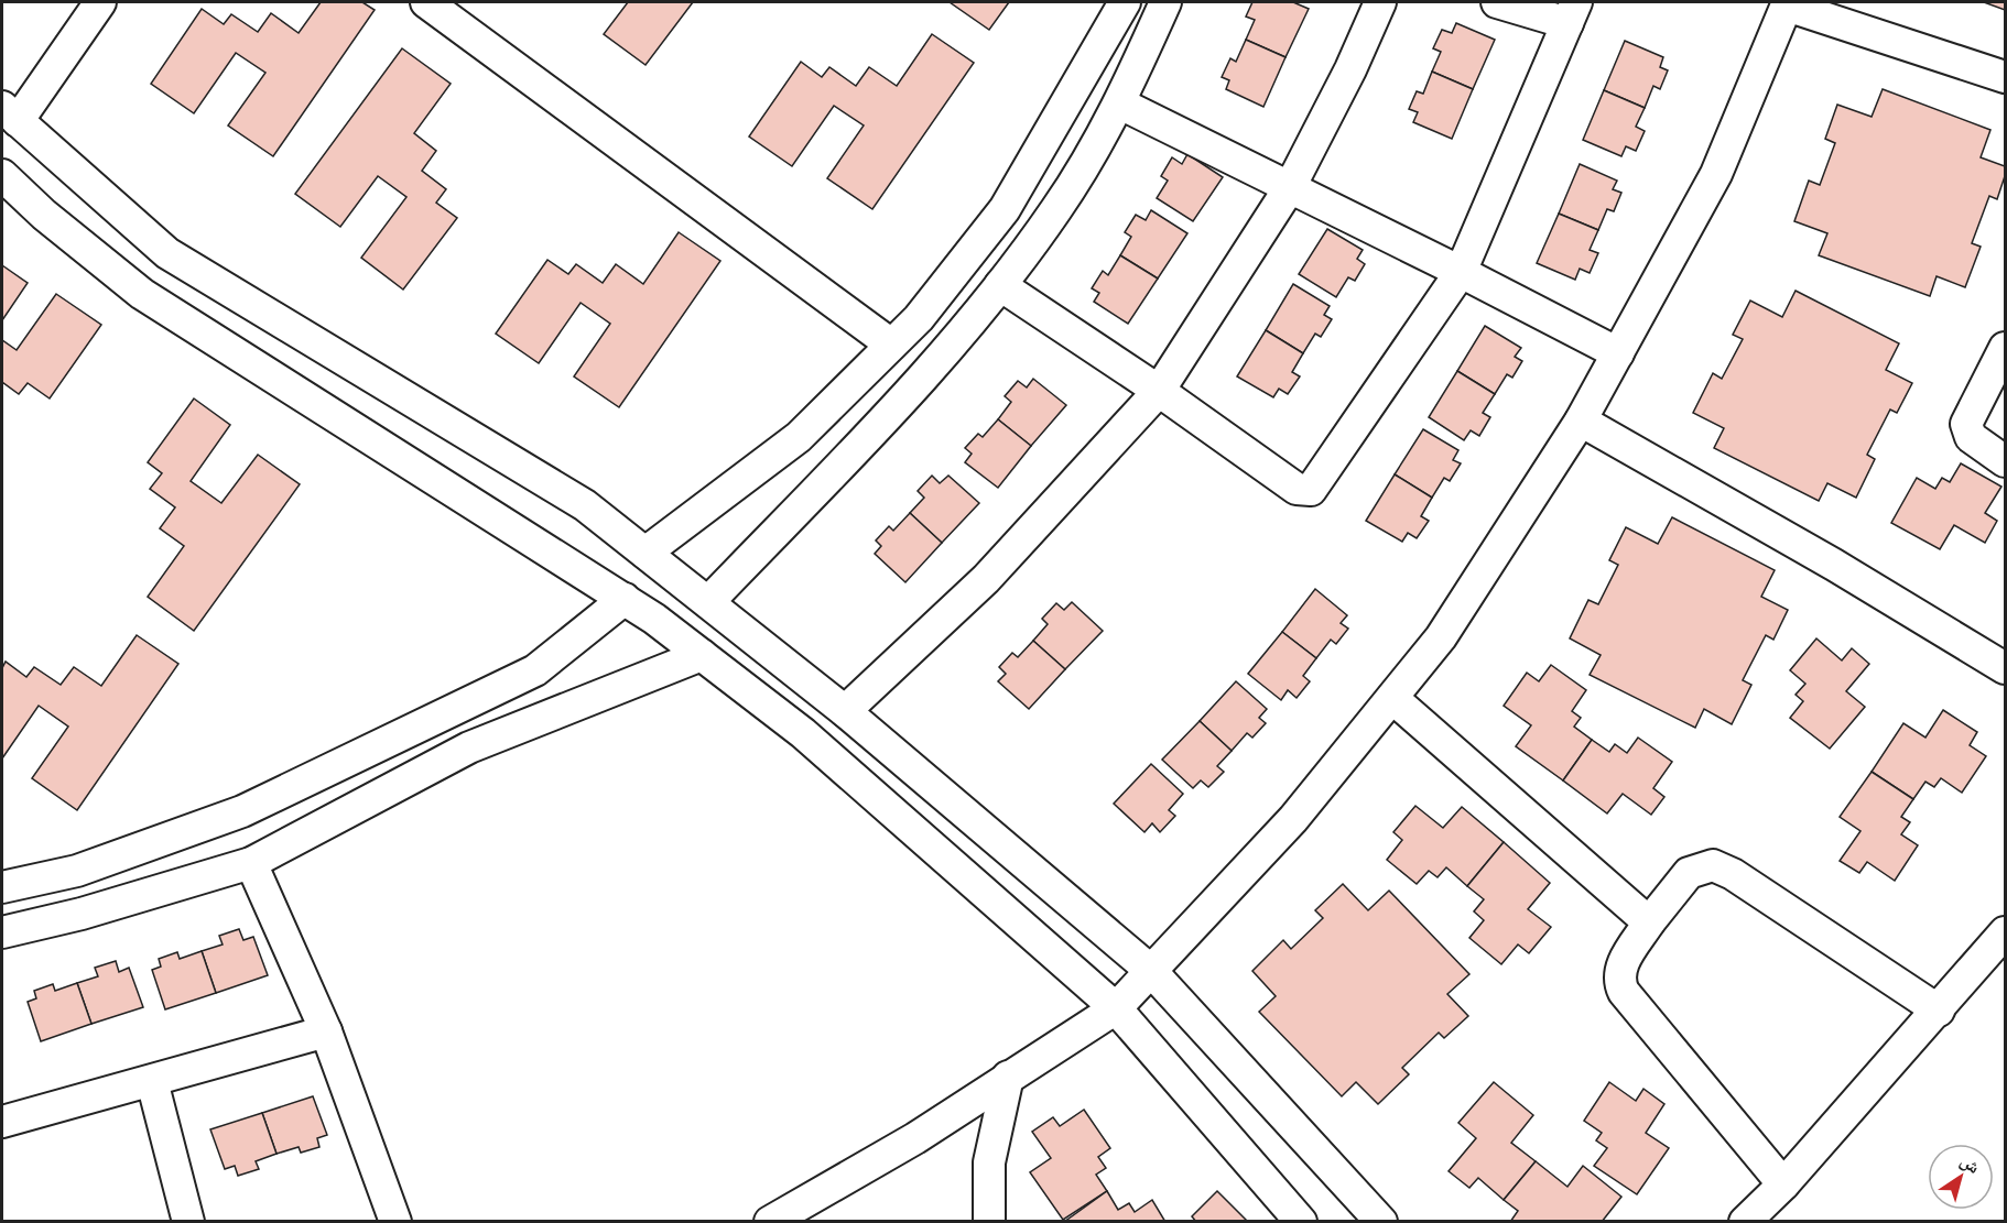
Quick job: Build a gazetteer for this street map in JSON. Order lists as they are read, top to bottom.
{
  "north": "top right"
}
